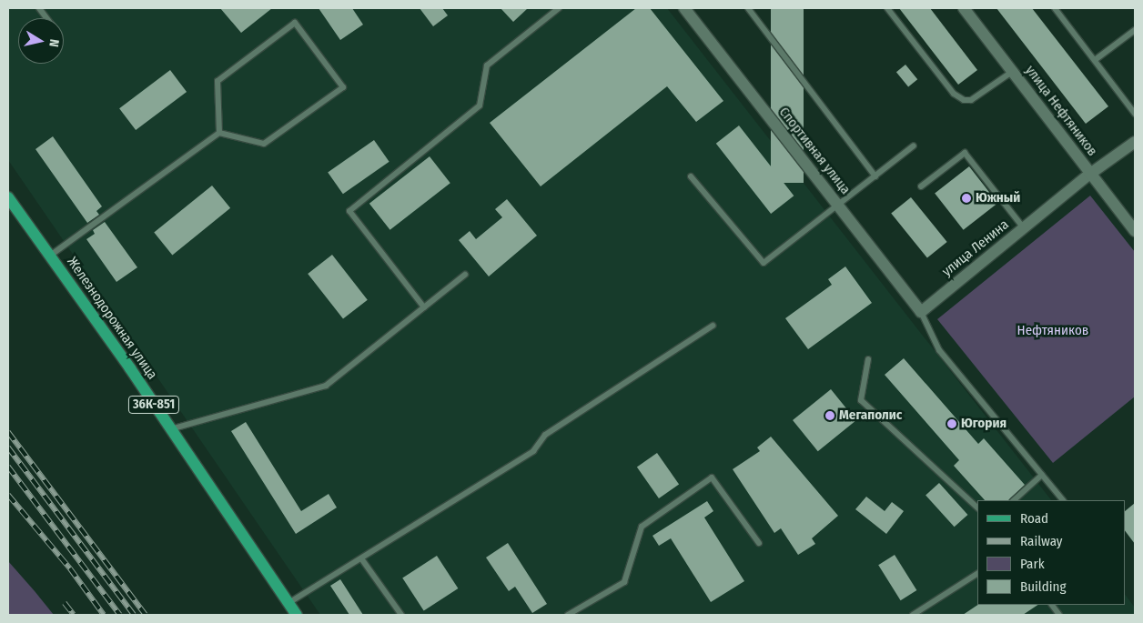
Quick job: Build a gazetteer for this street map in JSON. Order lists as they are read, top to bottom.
{
  "streets": {
    "main road": ["Железнодорожная улица", "36К-851"],
    "street": ["улица Нефтяников", "Спортивная улица", "улица Ленина"]
  },
  "crossings": [
    ["улица Нефтяников", "улица Ленина"],
    ["Спортивная улица", "улица Ленина"]
  ],
  "parks": ["Нефтяников"],
  "places": ["Южный", "Мегаполис", "Югория"],
  "legend": [
    "Road",
    "Railway",
    "Park",
    "Building"
  ],
  "north": "right"
}
